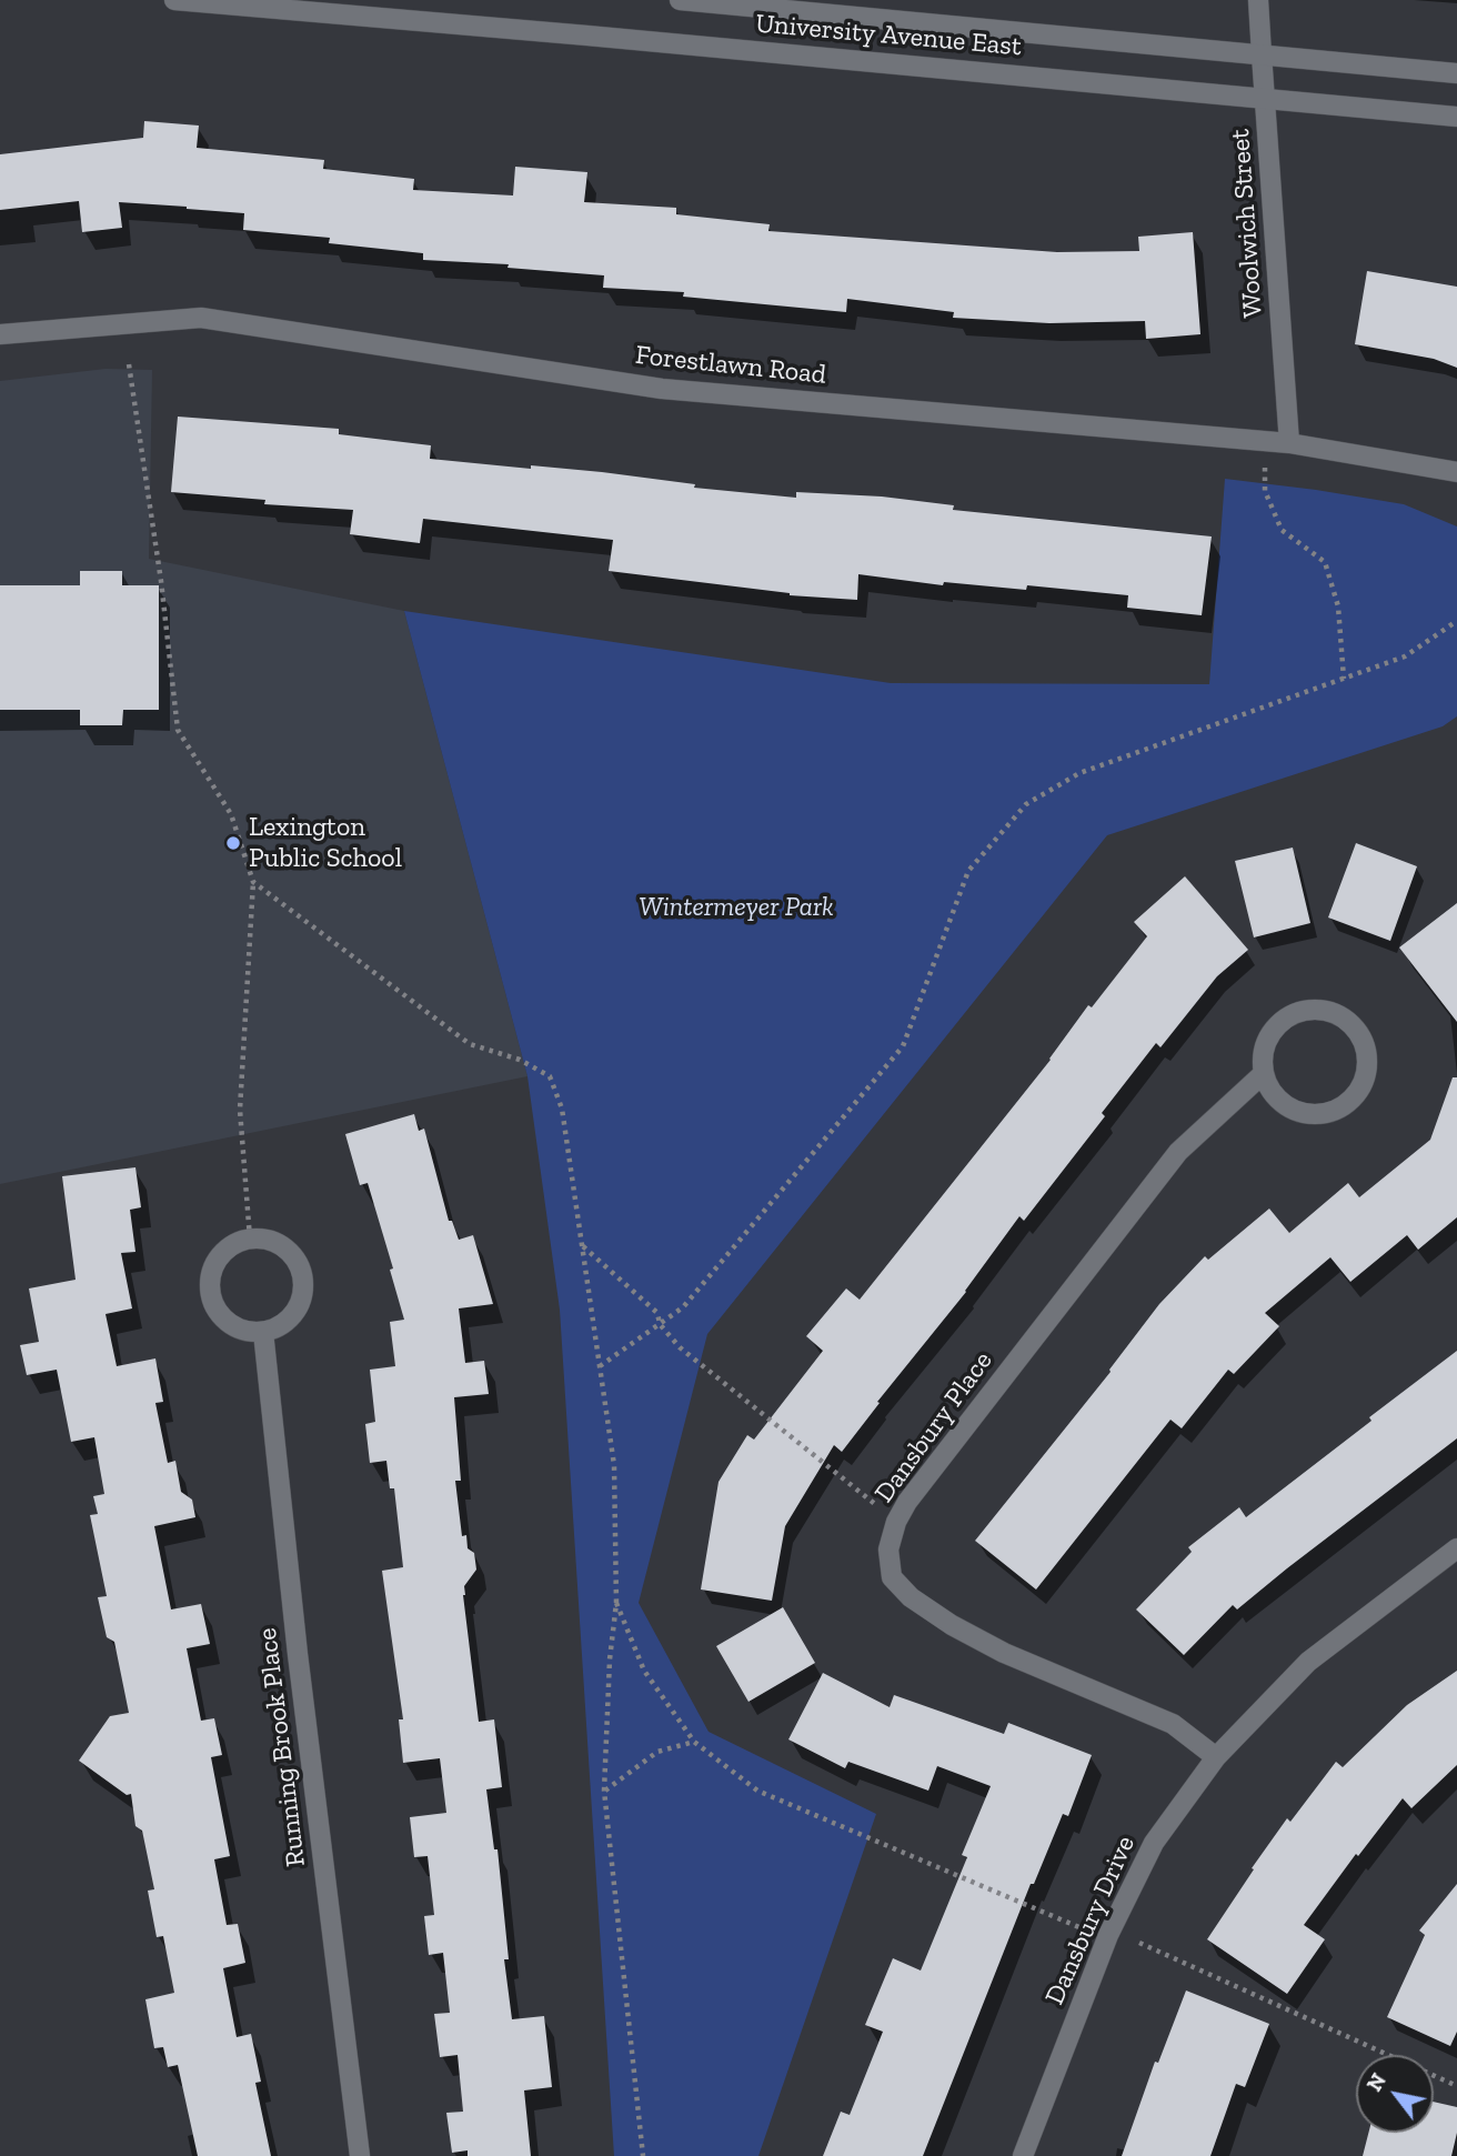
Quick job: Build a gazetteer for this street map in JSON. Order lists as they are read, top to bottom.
{
  "streets": {
    "street": [
      "University Avenue East",
      "Woolwich Street",
      "Forestlawn Road",
      "Dansbury Place",
      "Running Brook Place",
      "Dansbury Drive"
    ]
  },
  "crossings": [
    ["University Avenue East", "Woolwich Street"],
    ["Woolwich Street", "Forestlawn Road"],
    ["Dansbury Place", "Dansbury Drive"]
  ],
  "parks": ["Wintermeyer Park"],
  "places": ["Lexington Public School"],
  "north": "top left"
}
